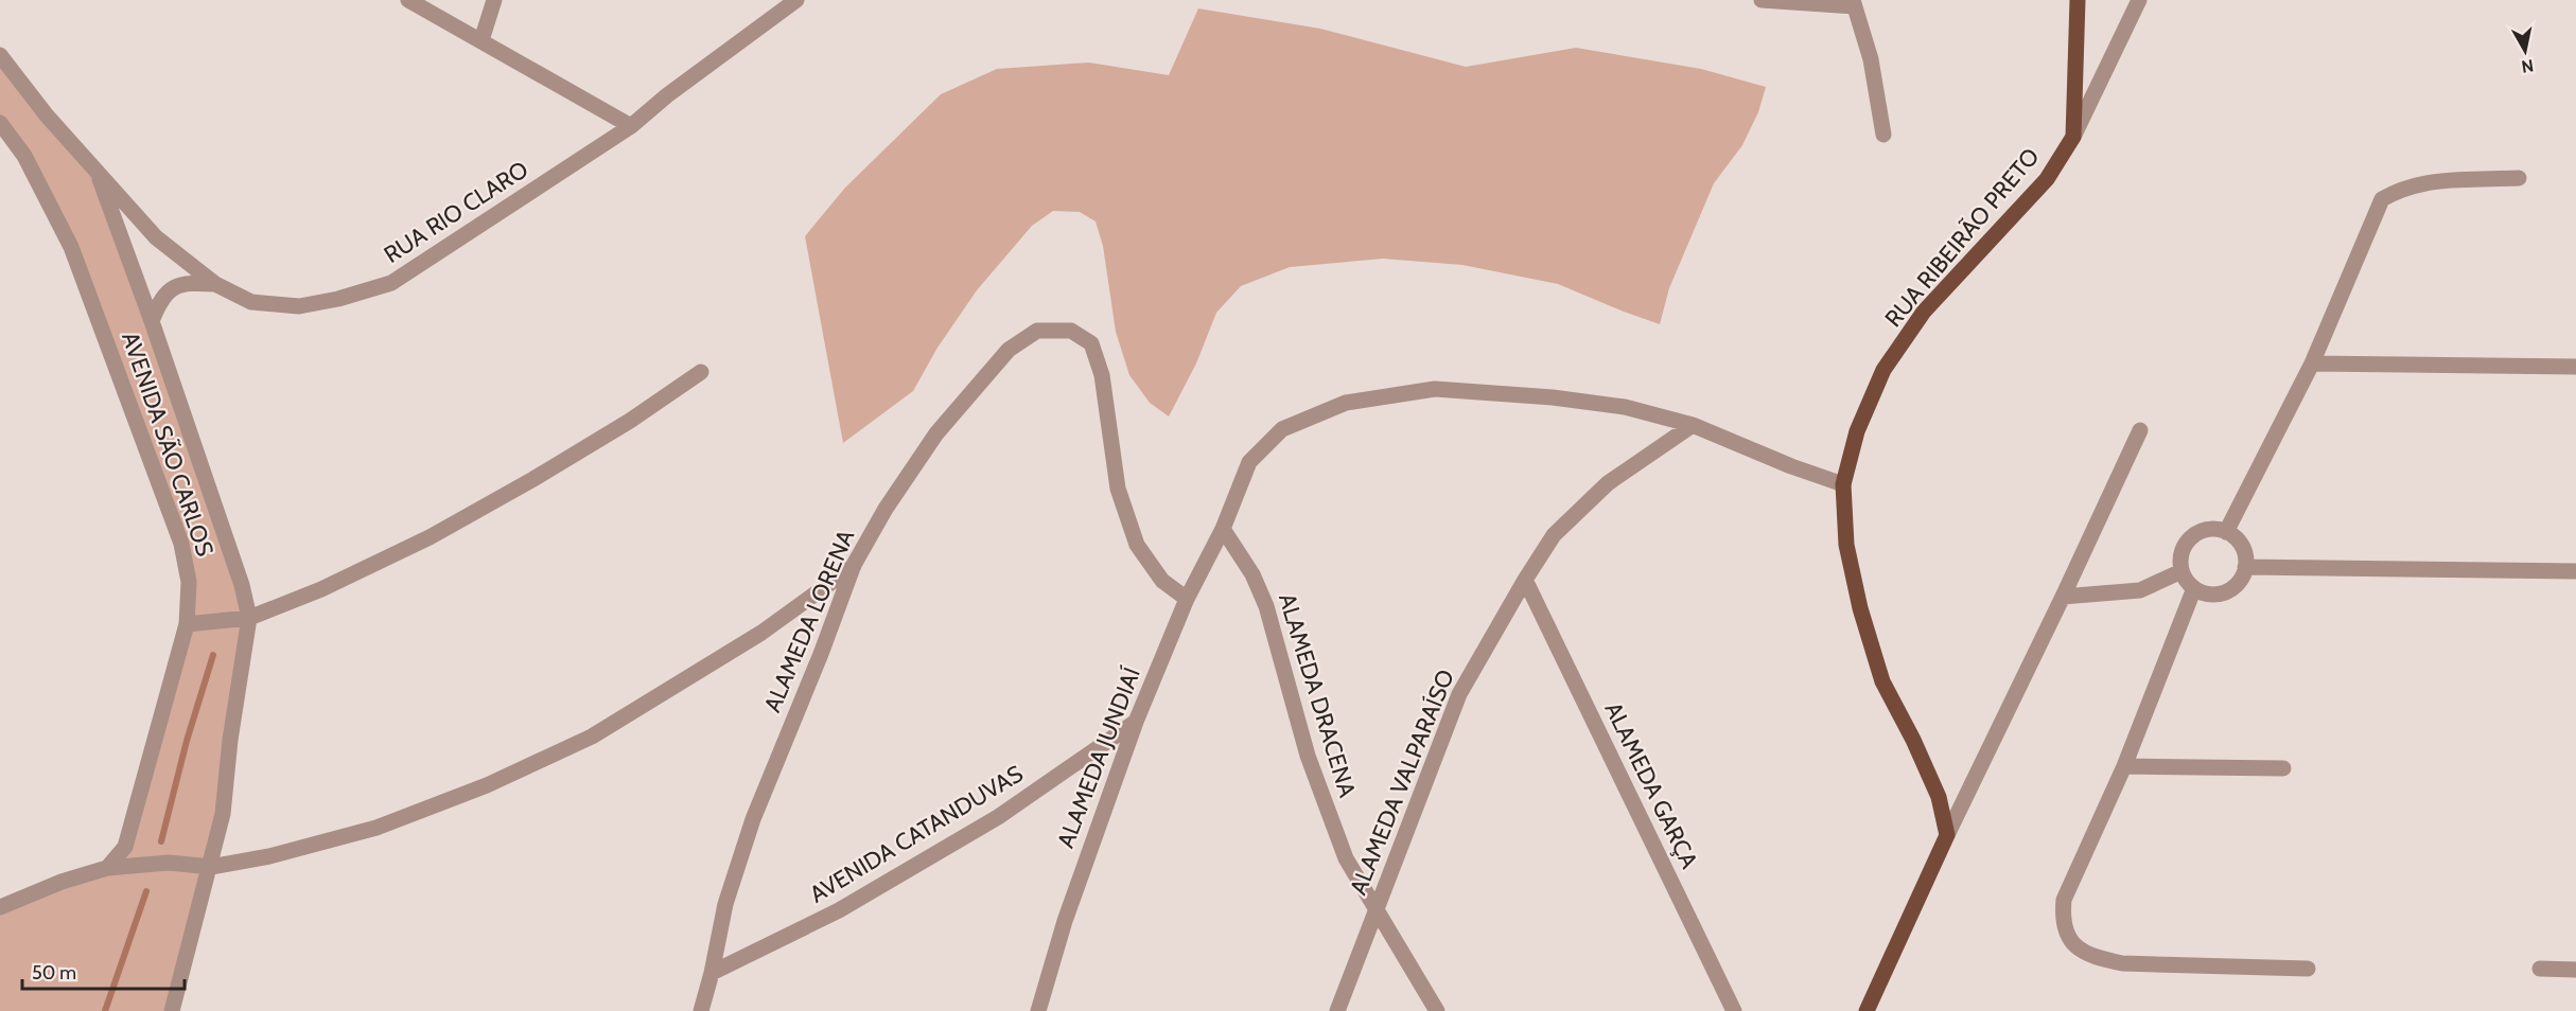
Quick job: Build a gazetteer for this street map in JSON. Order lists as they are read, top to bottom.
{
  "streets": {
    "main road": ["RUA RIBEIRÃO PRETO"],
    "street": [
      "RUA RIO CLARO",
      "AVENIDA SÃO CARLOS",
      "ALAMEDA LORENA",
      "ALAMEDA DRACENA",
      "ALAMEDA JUNDIAÍ",
      "ALAMEDA VALPARAÍSO",
      "ALAMEDA GARÇA",
      "AVENIDA CATANDUVAS"
    ]
  },
  "crossings": [
    ["RUA RIBEIRÃO PRETO", "ALAMEDA JUNDIAÍ"],
    ["ALAMEDA LORENA", "ALAMEDA JUNDIAÍ"],
    ["ALAMEDA LORENA", "AVENIDA CATANDUVAS"],
    ["ALAMEDA DRACENA", "ALAMEDA JUNDIAÍ"],
    ["ALAMEDA DRACENA", "ALAMEDA VALPARAÍSO"],
    ["ALAMEDA JUNDIAÍ", "ALAMEDA VALPARAÍSO"],
    ["ALAMEDA JUNDIAÍ", "AVENIDA CATANDUVAS"],
    ["ALAMEDA VALPARAÍSO", "ALAMEDA GARÇA"]
  ],
  "scale_bar": "50 m",
  "north": "bottom"
}
